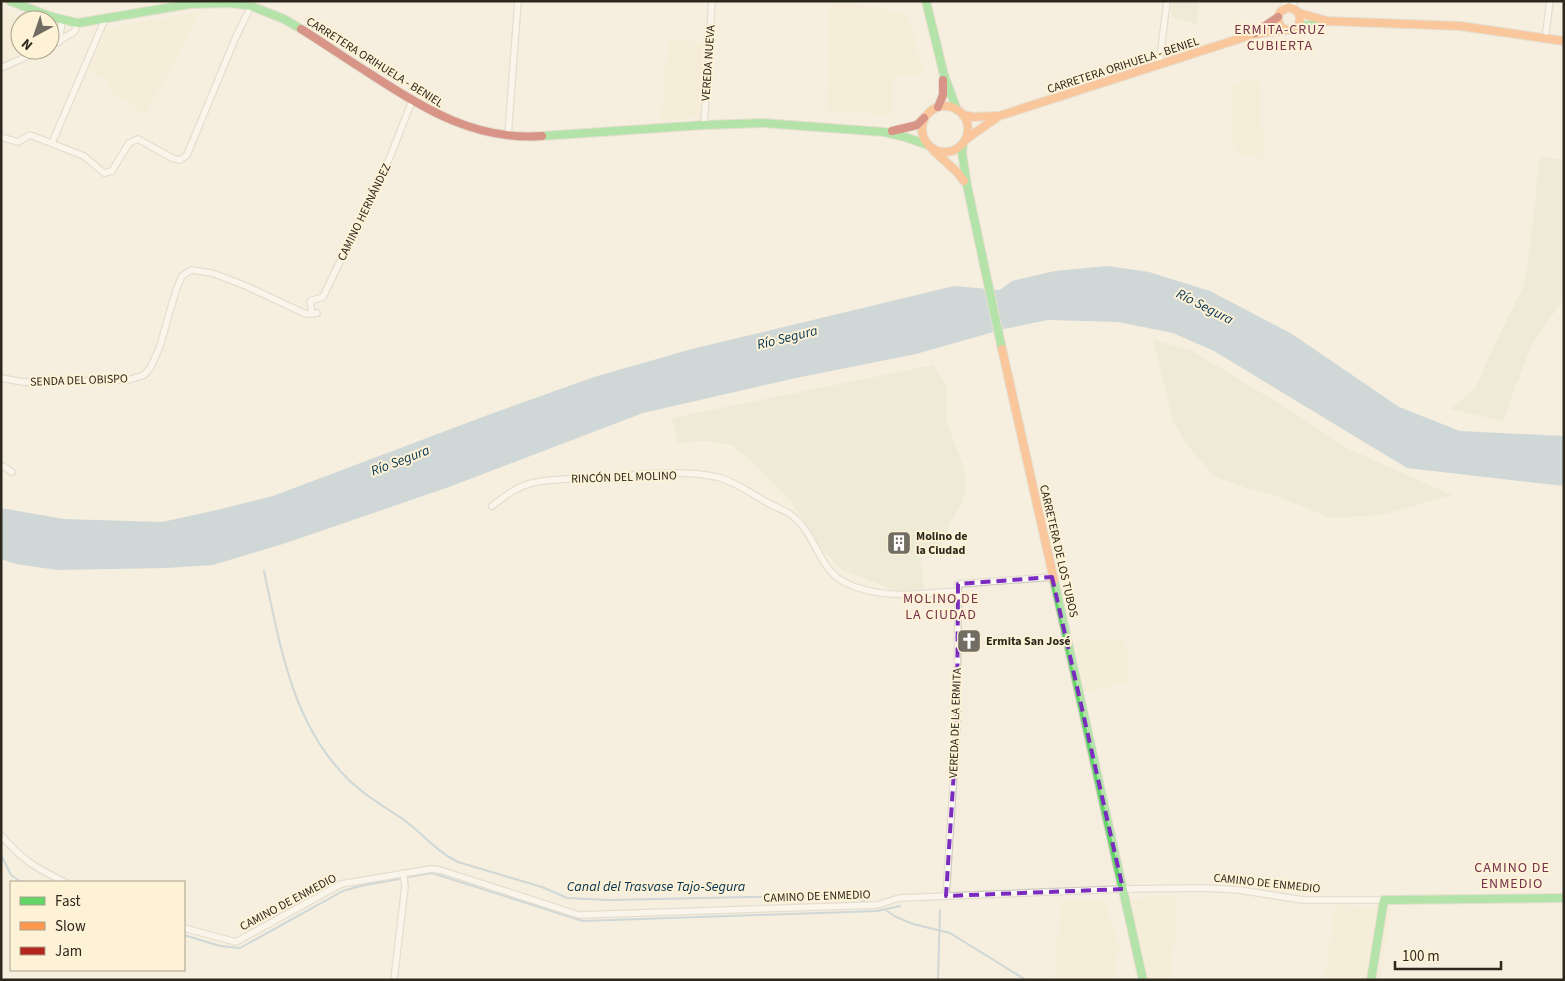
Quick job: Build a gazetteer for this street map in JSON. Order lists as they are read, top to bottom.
{
  "streets": {
    "main road": ["CARRETERA ORIHUELA - BENIEL", "CARRETERA DE LOS TUBOS", "CAMINO DE ENMEDIO"],
    "street": [
      "VEREDA NUEVA",
      "CAMINO HERNÁNDEZ",
      "SENDA DEL OBISPO",
      "RINCÓN DEL MOLINO",
      "VEREDA DE LA ERMITA"
    ]
  },
  "crossings": [
    ["CARRETERA ORIHUELA - BENIEL", "VEREDA NUEVA"],
    ["CARRETERA ORIHUELA - BENIEL", "CAMINO HERNÁNDEZ"],
    ["CARRETERA ORIHUELA - BENIEL", "CARRETERA DE LOS TUBOS"],
    ["CAMINO HERNÁNDEZ", "SENDA DEL OBISPO"],
    ["RINCÓN DEL MOLINO", "VEREDA DE LA ERMITA"],
    ["CARRETERA DE LOS TUBOS", "CAMINO DE ENMEDIO"],
    ["VEREDA DE LA ERMITA", "CAMINO DE ENMEDIO"]
  ],
  "districts": ["ERMITA-CRUZ CUBIERTA", "MOLINO DE LA CIUDAD", "CAMINO DE ENMEDIO"],
  "water": ["Río Segura", "Canal del Trasvase Tajo-Segura"],
  "places": {
    "building": ["Molino de la Ciudad"],
    "church": ["Ermita San José"]
  },
  "legend": ["Fast", "Slow", "Jam"],
  "scale_bar": "100 m",
  "north": "bottom left"
}
